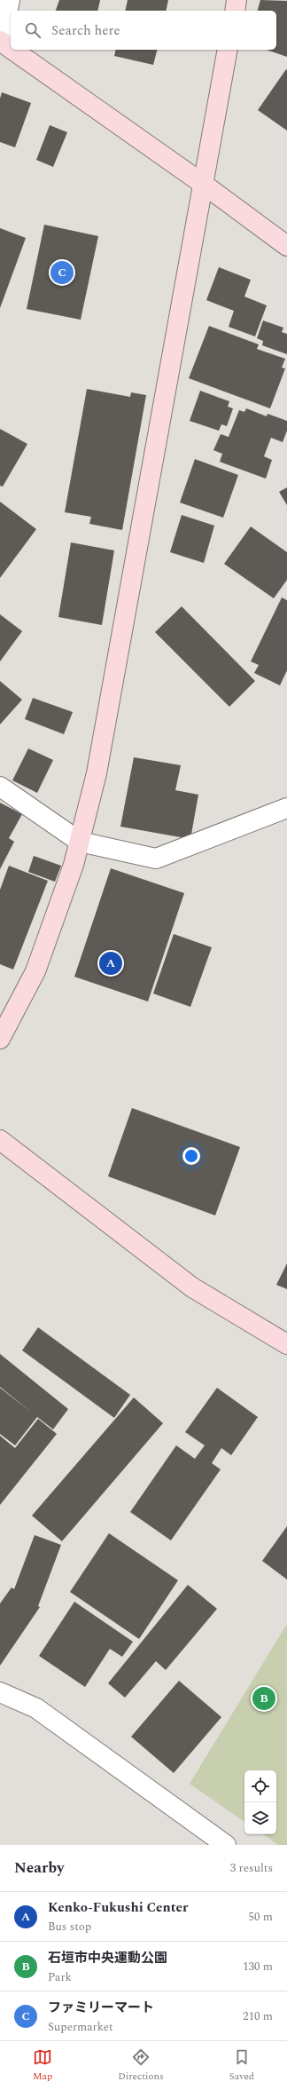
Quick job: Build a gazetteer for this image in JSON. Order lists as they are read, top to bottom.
{
  "page": {
    "search": "Search here",
    "pins": ["C", "A", "B"],
    "heading": ["Nearby", "3 results"],
    "list": [
      {
        "mark": "A",
        "name": "Kenko-Fukushi Center",
        "note": "Bus stop",
        "value": "50 m"
      },
      {
        "mark": "B",
        "name": "石垣市中央運動公園",
        "note": "Park",
        "value": "130 m"
      },
      {
        "mark": "C",
        "name": "ファミリーマート",
        "note": "Supermarket",
        "value": "210 m"
      }
    ],
    "nav": ["Map", "Directions", "Saved"]
  }
}
